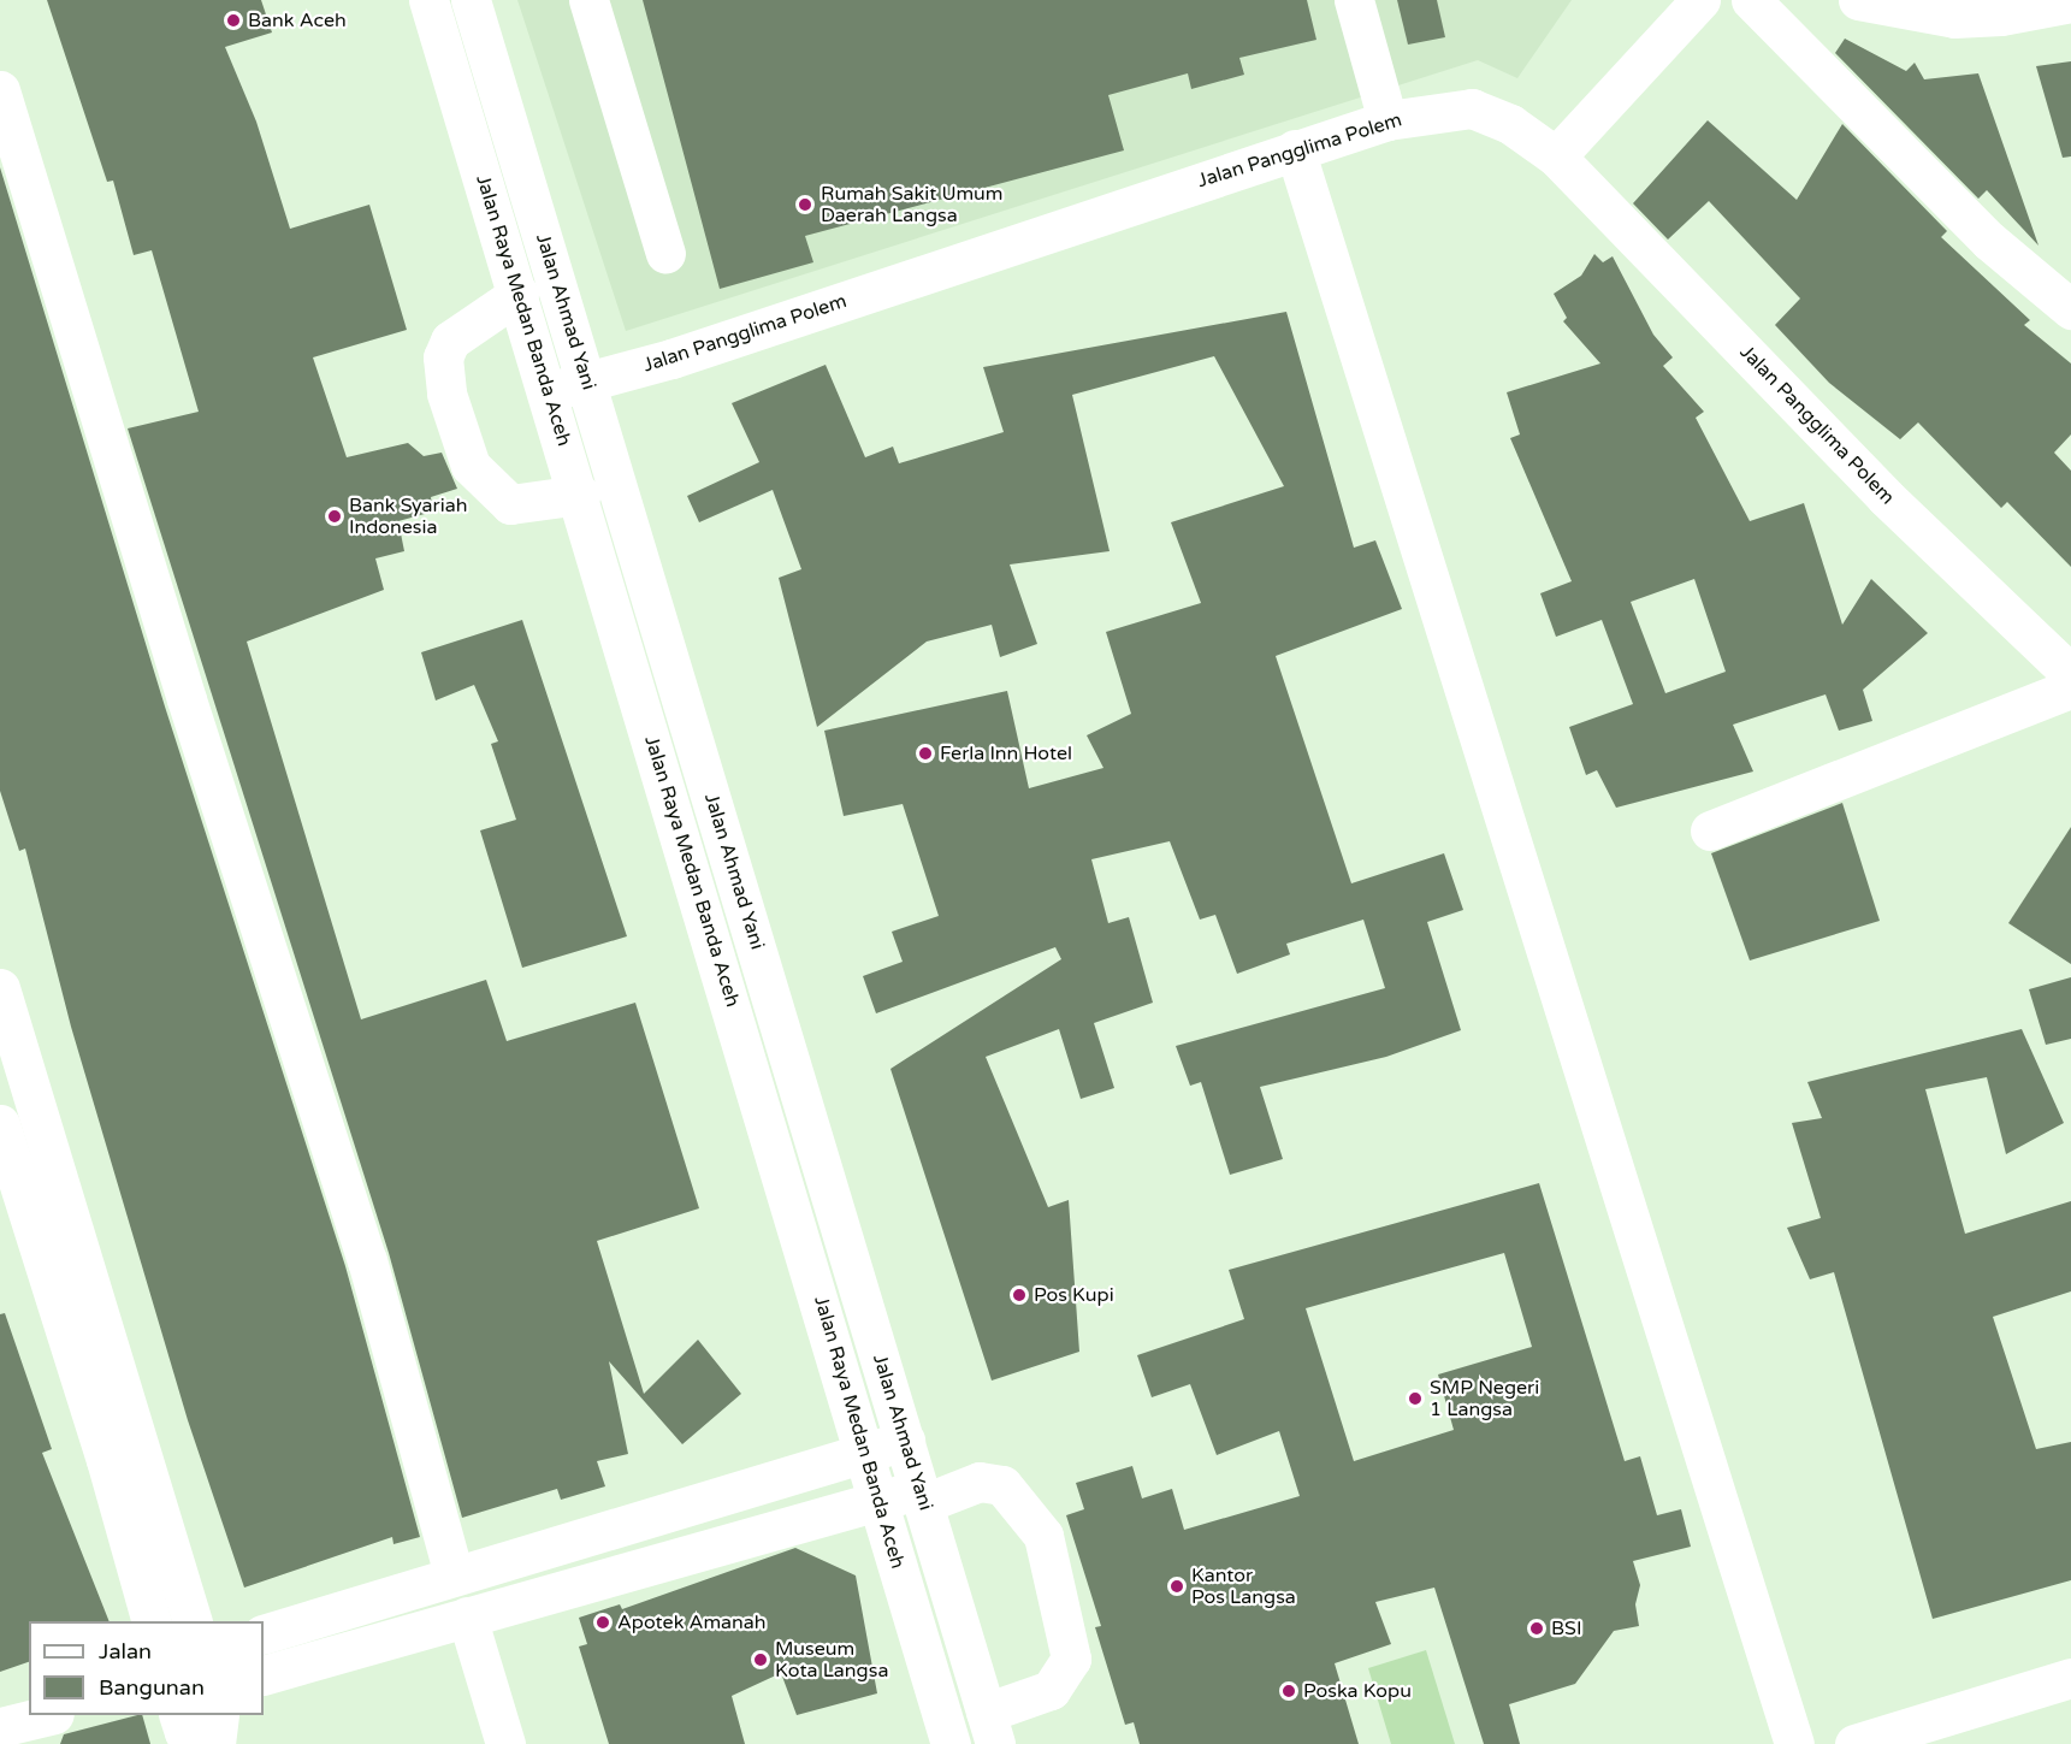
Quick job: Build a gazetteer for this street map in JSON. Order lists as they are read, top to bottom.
{
  "streets": {
    "street": ["Jalan Pangglima Polem", "Jalan Raya Medan Banda Aceh", "Jalan Ahmad Yani"]
  },
  "crossings": [
    ["Jalan Pangglima Polem", "Jalan Raya Medan Banda Aceh"],
    ["Jalan Pangglima Polem", "Jalan Ahmad Yani"]
  ],
  "places": [
    "Bank Aceh",
    "Rumah Sakit Umum Daerah Langsa",
    "Bank Syariah Indonesia",
    "Ferla Inn Hotel",
    "Pos Kupi",
    "SMP Negeri 1 Langsa",
    "Kantor Pos Langsa",
    "Apotek Amanah",
    "BSI",
    "Museum Kota Langsa",
    "Poska Kopu"
  ],
  "legend": ["Jalan", "Bangunan"]
}
